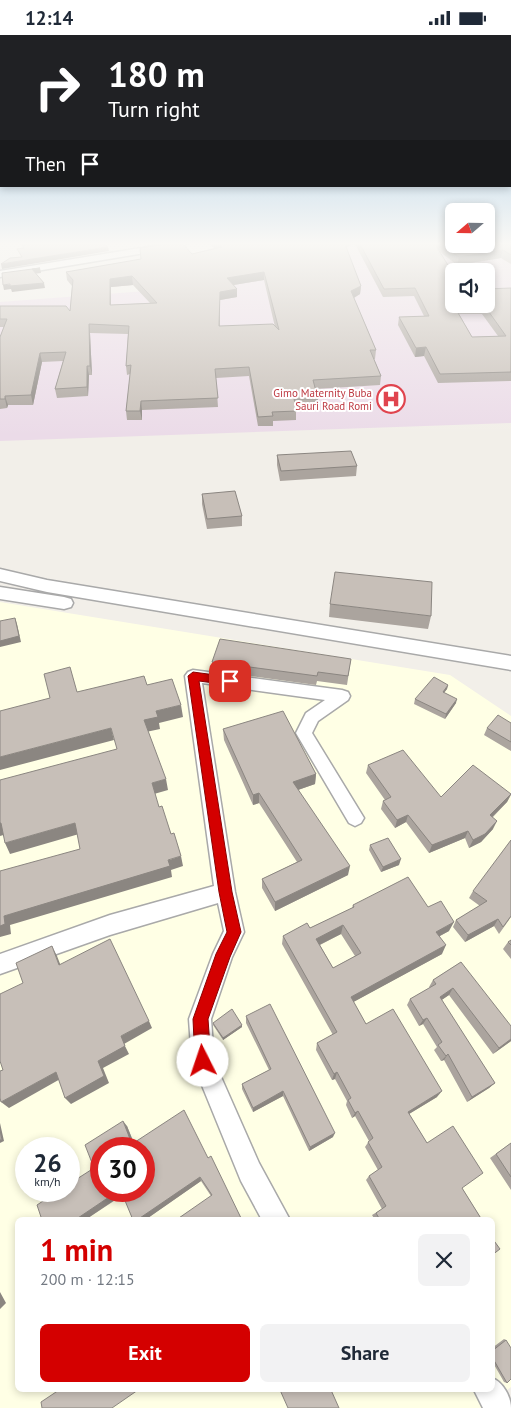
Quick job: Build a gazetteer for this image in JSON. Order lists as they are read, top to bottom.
{
  "places": {
    "hospital": ["Gimo Maternity Buba Sauri Road Romi"]
  },
  "north": "left",
  "page": {
    "status": "12:14",
    "turn": ["180 m", "Turn right"],
    "then": "Then",
    "speed": "26 km/h",
    "limit": "30",
    "heading": ["1 min", "200 m · 12:15"],
    "buttons": ["Exit", "Share"]
  }
}
